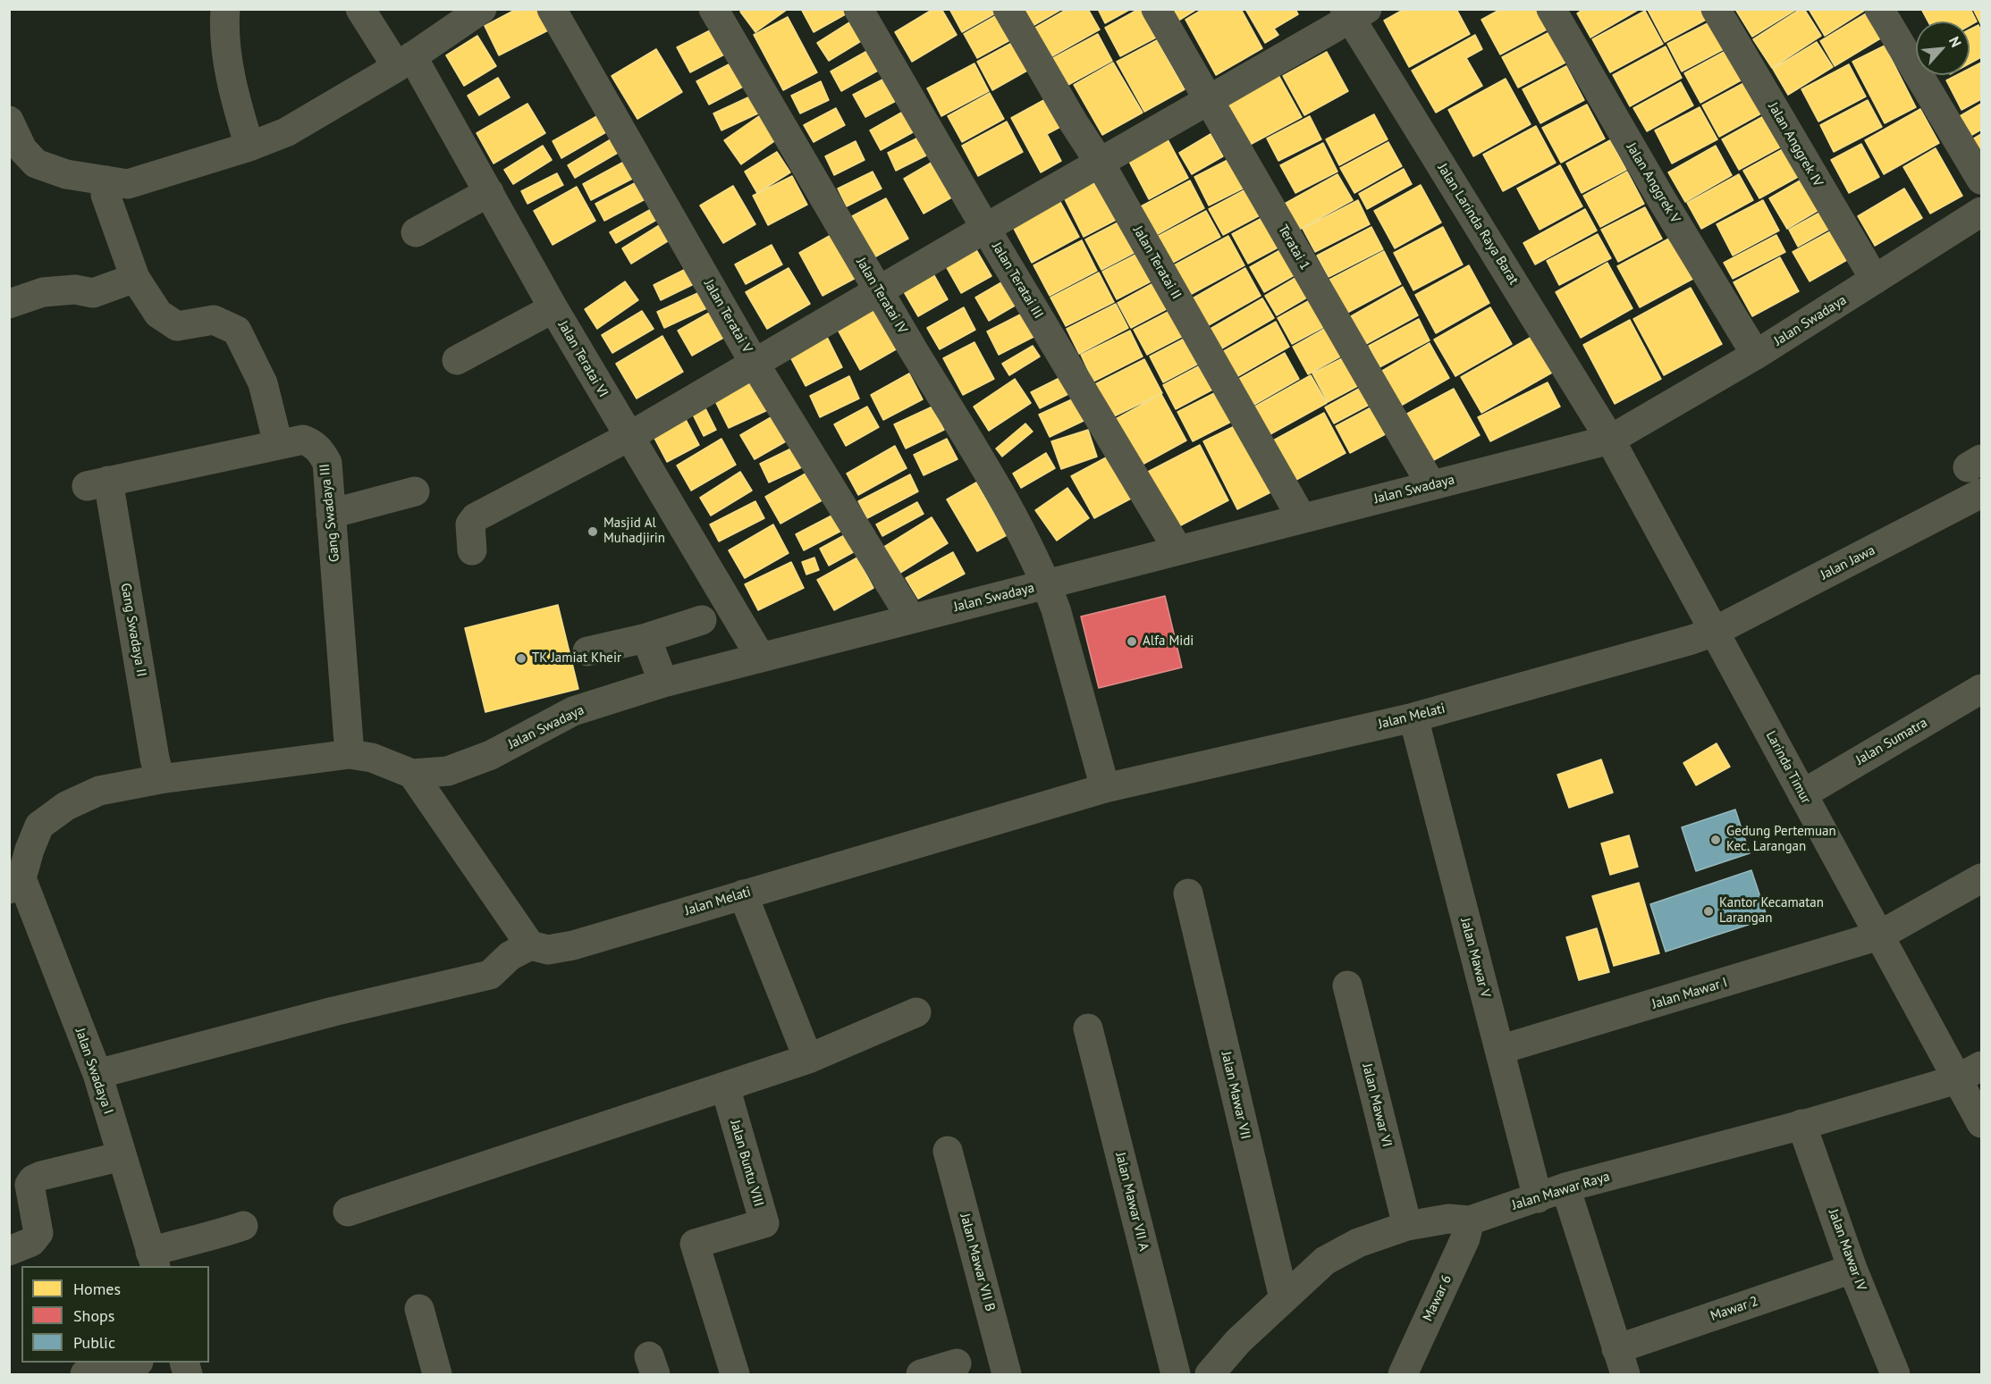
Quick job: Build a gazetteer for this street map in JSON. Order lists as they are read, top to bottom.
{
  "streets": {
    "street": [
      "Jalan Anggrek IV",
      "Jalan Anggrek V",
      "Jalan Larinda Raya Barat",
      "Teratai 1",
      "Jalan Teratai II",
      "Jalan Teratai III",
      "Jalan Teratai IV",
      "Jalan Teratai V",
      "Jalan Swadaya",
      "Jalan Teratai VI",
      "Gang Swadaya III",
      "Jalan Jawa",
      "Gang Swadaya II",
      "Jalan Melati",
      "Jalan Sumatra",
      "Larinda Timur",
      "Jalan Mawar V",
      "Jalan Mawar I",
      "Jalan Swadaya I",
      "Jalan Mawar VII",
      "Jalan Mawar VI",
      "Jalan Buntu VIII",
      "Jalan Mawar Raya",
      "Jalan Mawar VII A",
      "Jalan Mawar IV",
      "Jalan Mawar VII B",
      "Mawar 6",
      "Mawar 2"
    ]
  },
  "crossings": [
    ["Jalan Anggrek IV", "Jalan Swadaya"],
    ["Jalan Anggrek V", "Jalan Swadaya"],
    ["Jalan Larinda Raya Barat", "Jalan Swadaya"],
    ["Jalan Larinda Raya Barat", "Larinda Timur"],
    ["Teratai 1", "Jalan Swadaya"],
    ["Jalan Teratai II", "Jalan Swadaya"],
    ["Jalan Teratai III", "Jalan Swadaya"],
    ["Jalan Teratai IV", "Jalan Swadaya"],
    ["Jalan Teratai V", "Jalan Swadaya"],
    ["Jalan Swadaya", "Jalan Teratai VI"],
    ["Jalan Swadaya", "Gang Swadaya III"],
    ["Jalan Swadaya", "Gang Swadaya II"],
    ["Jalan Swadaya", "Larinda Timur"],
    ["Jalan Swadaya", "Jalan Swadaya I"],
    ["Gang Swadaya III", "Gang Swadaya II"],
    ["Jalan Jawa", "Jalan Melati"],
    ["Jalan Jawa", "Larinda Timur"],
    ["Jalan Melati", "Larinda Timur"],
    ["Jalan Melati", "Jalan Mawar V"],
    ["Jalan Sumatra", "Larinda Timur"],
    ["Larinda Timur", "Jalan Mawar I"],
    ["Larinda Timur", "Jalan Mawar Raya"],
    ["Jalan Mawar V", "Jalan Mawar I"],
    ["Jalan Mawar V", "Jalan Mawar Raya"],
    ["Jalan Mawar VII", "Jalan Mawar Raya"],
    ["Jalan Mawar VI", "Jalan Mawar Raya"],
    ["Jalan Mawar Raya", "Jalan Mawar IV"],
    ["Jalan Mawar Raya", "Mawar 6"],
    ["Jalan Mawar IV", "Mawar 2"]
  ],
  "places": [
    "Masjid Al Muhadjirin",
    "Alfa Midi",
    "TK Jamiat Kheir",
    "Gedung Pertemuan Kec. Larangan",
    "Kantor Kecamatan Larangan"
  ],
  "legend": ["Homes", "Shops", "Public"],
  "north": "top right"
}
